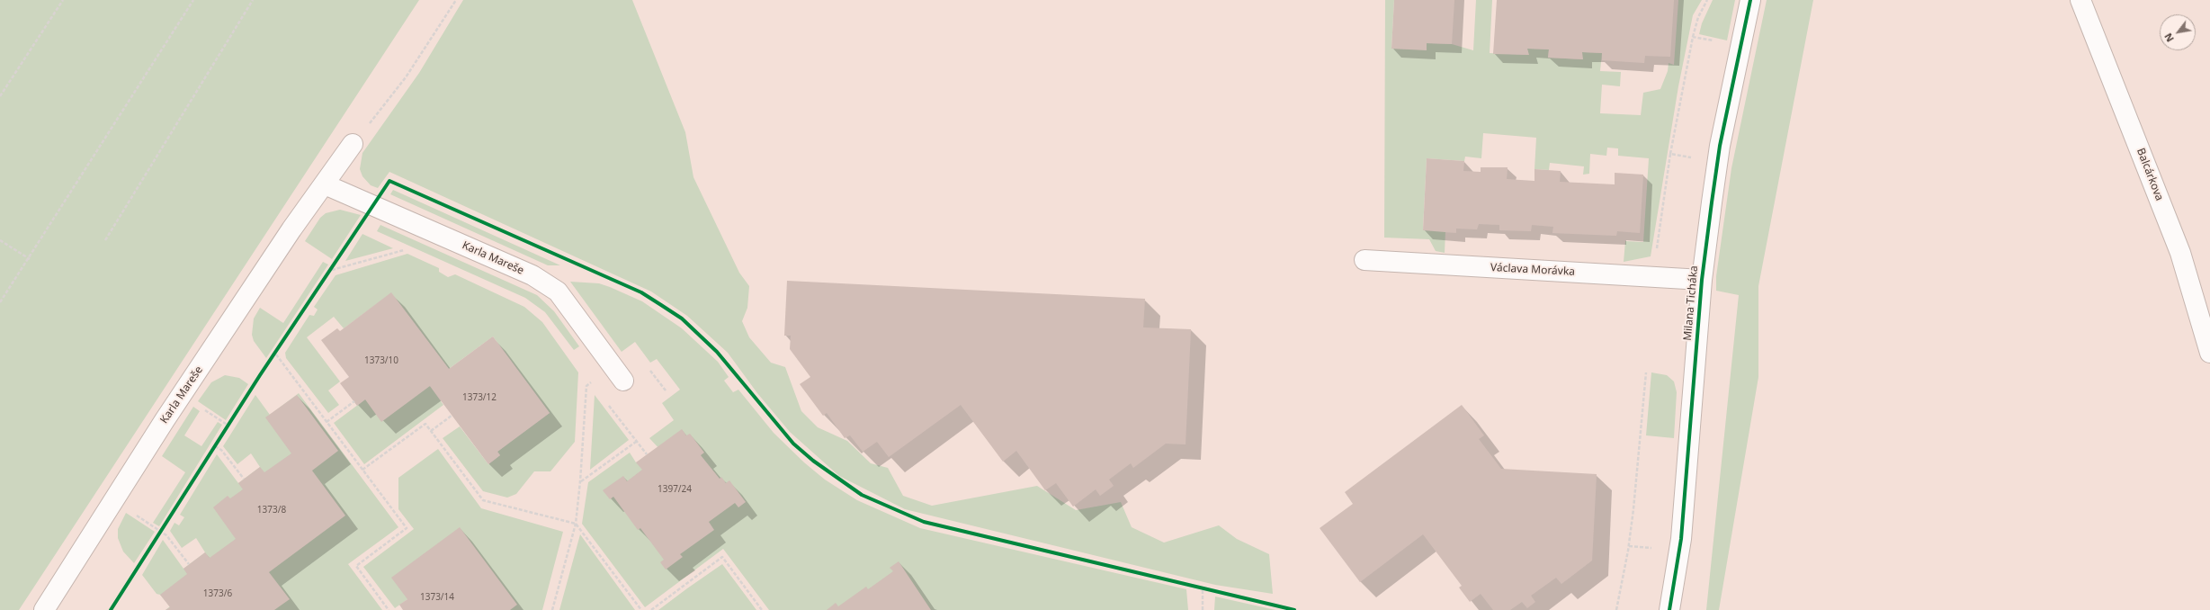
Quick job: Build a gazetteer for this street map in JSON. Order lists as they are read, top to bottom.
{
  "streets": {
    "street": [
      "Balcárkova",
      "Karla Mareše",
      "Václava Morávka",
      "Milana Ticháka"
    ]
  },
  "crossings": [
    ["Václava Morávka", "Milana Ticháka"]
  ],
  "house_numbers": [
    "1373/10",
    "1373/12",
    "1397/24",
    "1373/8",
    "1373/6",
    "1373/14"
  ],
  "north": "bottom left"
}
